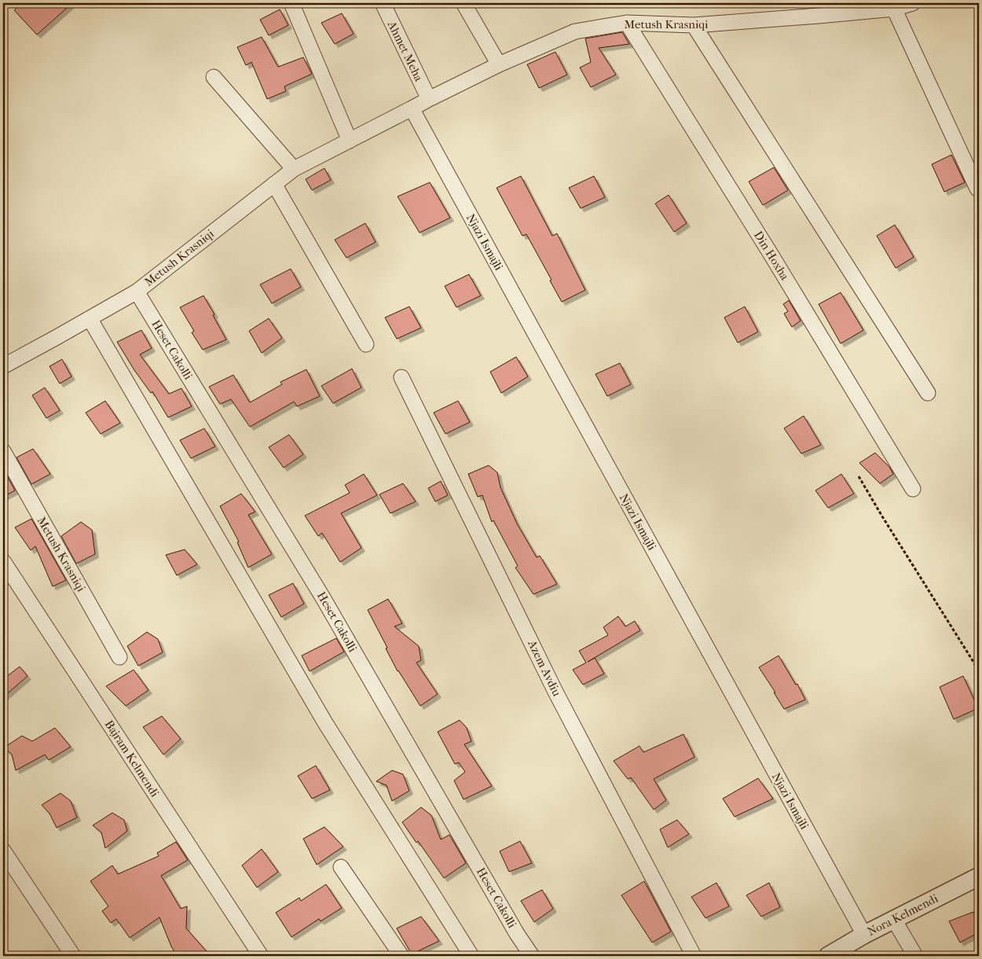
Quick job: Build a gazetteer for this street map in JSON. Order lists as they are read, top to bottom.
{
  "streets": {
    "street": [
      "Metush Krasniqi",
      "Ahmet Meha",
      "Njazi Ismajli",
      "Din Hoxha",
      "Heset Cakolli",
      "Azem Avdiu",
      "Bajram Kelmendi",
      "Nora Kelmendi"
    ]
  },
  "crossings": [
    ["Metush Krasniqi", "Ahmet Meha"],
    ["Metush Krasniqi", "Njazi Ismajli"],
    ["Metush Krasniqi", "Din Hoxha"],
    ["Metush Krasniqi", "Heset Cakolli"],
    ["Njazi Ismajli", "Nora Kelmendi"]
  ]
}
